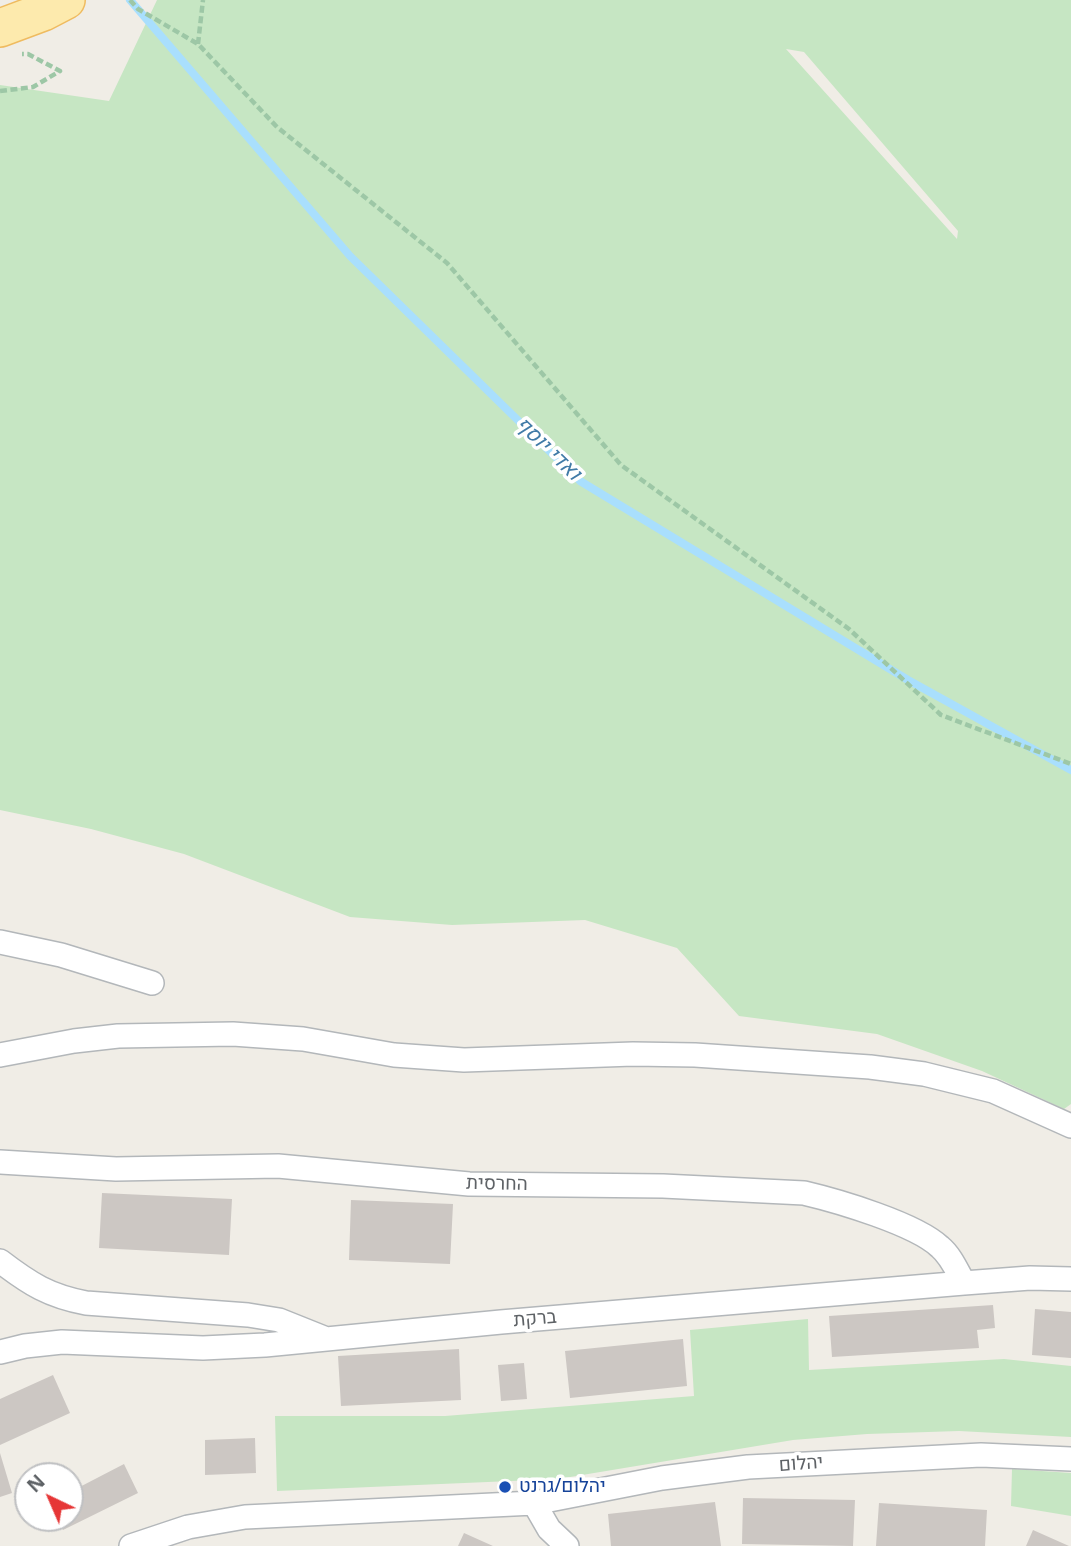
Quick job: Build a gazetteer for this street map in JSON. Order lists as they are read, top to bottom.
{
  "streets": {
    "street": ["החרסית", "ברקת", "יהלום"]
  },
  "crossings": [
    ["החרסית", "ברקת"]
  ],
  "water": ["ואדי יוסף"],
  "places": ["יהלום/גרנט"],
  "north": "top left"
}
